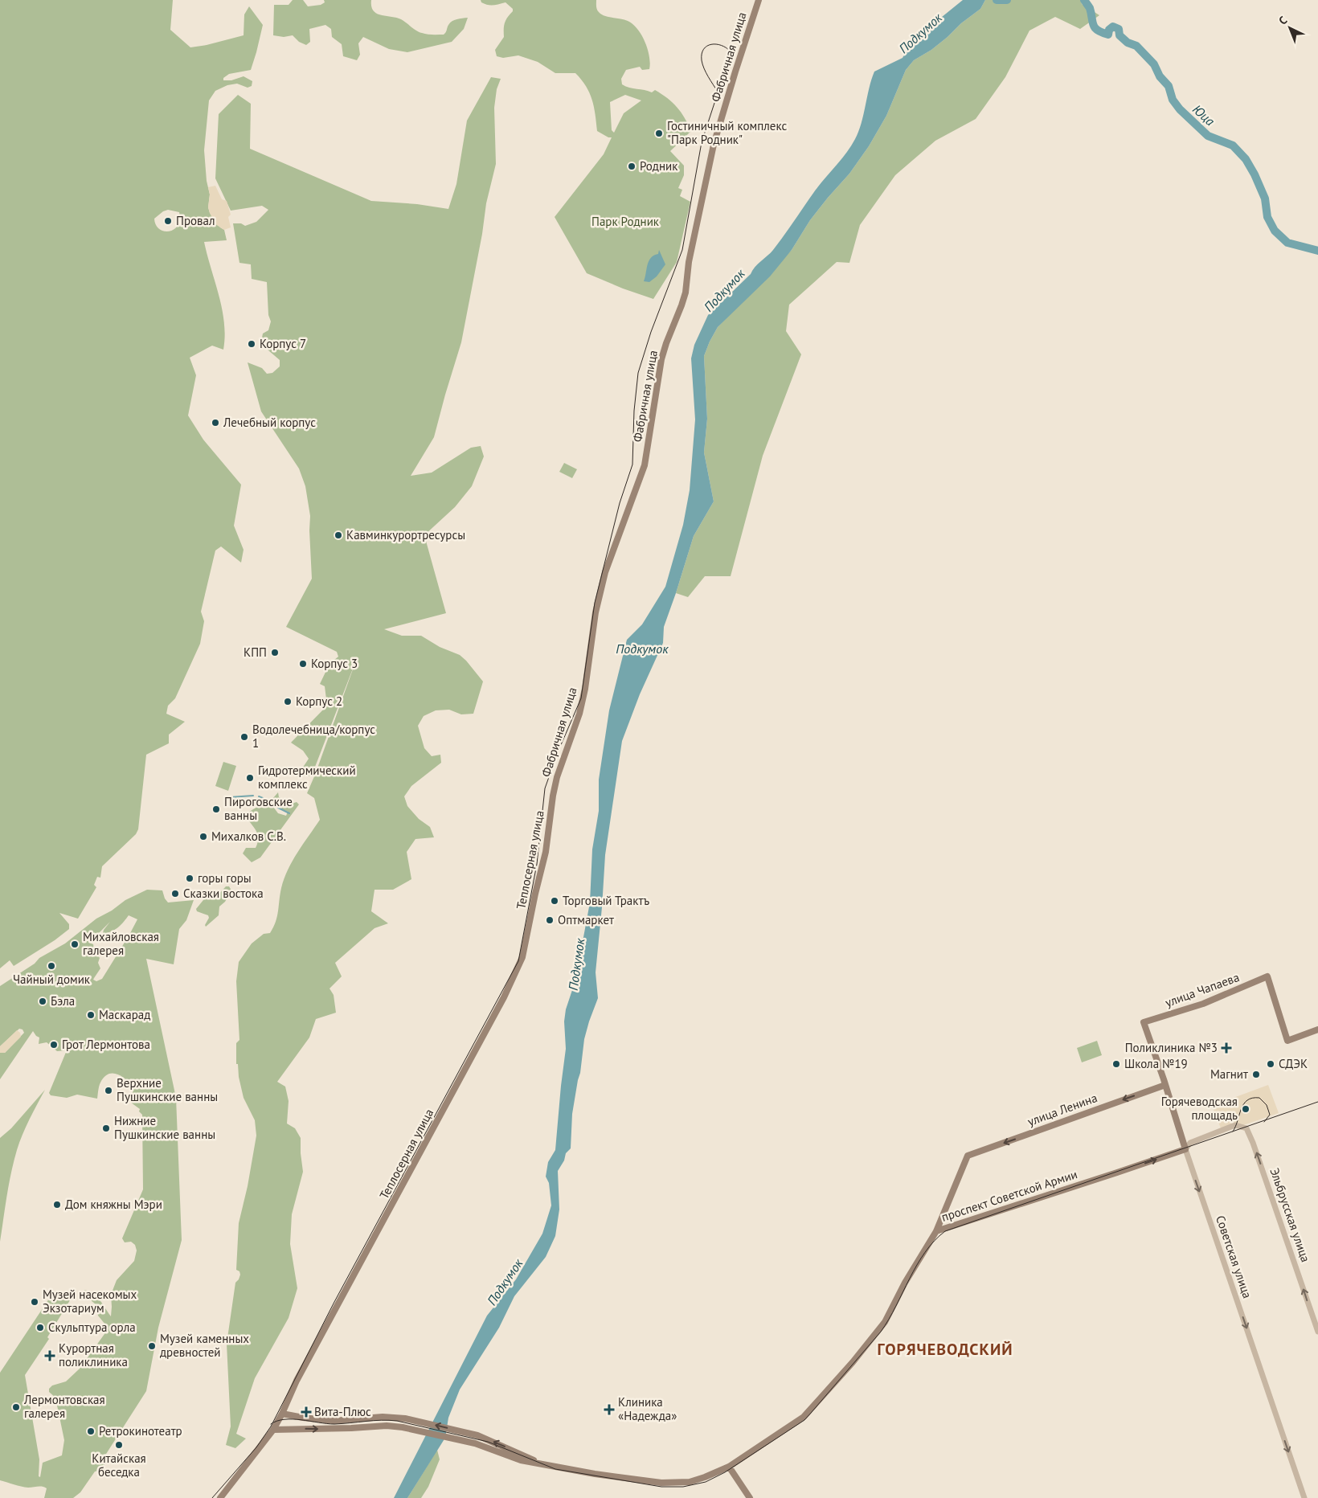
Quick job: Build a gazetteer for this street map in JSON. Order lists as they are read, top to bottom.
{
  "streets": {
    "main road": [
      "Фабричная улица",
      "Теплосерная улица",
      "улица Чапаева",
      "улица Ленина",
      "проспект Советской Армии",
      "Советская улица"
    ],
    "street": ["Эльбрусская улица"]
  },
  "crossings": [
    ["Фабричная улица", "Теплосерная улица"],
    ["Теплосерная улица", "проспект Советской Армии"],
    ["улица Чапаева", "Советская улица"],
    ["улица Ленина", "проспект Советской Армии"],
    ["улица Ленина", "Советская улица"],
    ["проспект Советской Армии", "Эльбрусская улица"],
    ["проспект Советской Армии", "Советская улица"]
  ],
  "one_way": ["улица Ленина", "Эльбрусская улица", "Советская улица"],
  "districts": ["ГОРЯЧЕВОДСКИЙ"],
  "water": ["Подкумок", "Юца"],
  "parks": ["Парк Родник"],
  "places": {
    "other": [
      "Гостиничный комплекс \"Парк Родник\"",
      "Родник",
      "Провал",
      "Корпус 7",
      "Лечебный корпус",
      "Кавминкурортресурсы",
      "КПП",
      "Корпус 3",
      "Корпус 2",
      "Водолечебница/корпус 1",
      "Гидротермический комплекс",
      "Пироговские ванны",
      "Михалков С.В.",
      "горы горы",
      "Сказки востока",
      "Торговый Трактъ",
      "Оптмаркет",
      "Михайловская галерея",
      "Чайный домик",
      "Бэла",
      "Маскарад",
      "Грот Лермонтова",
      "Школа №19",
      "СДЭК",
      "Магнит",
      "Верхние Пушкинские ванны",
      "Горячеводская площадь",
      "Нижние Пушкинские ванны",
      "Дом княжны Мэри",
      "Музей насекомых Экзотариум",
      "Скульптура орла",
      "Музей каменных древностей",
      "Лермонтовская галерея",
      "Ретрокинотеатр",
      "Китайская беседка"
    ],
    "health": [
      "Поликлиника №3",
      "Курортная поликлиника",
      "Клиника «Надежда»",
      "Вита-Плюс"
    ]
  },
  "north": "top left"
}
